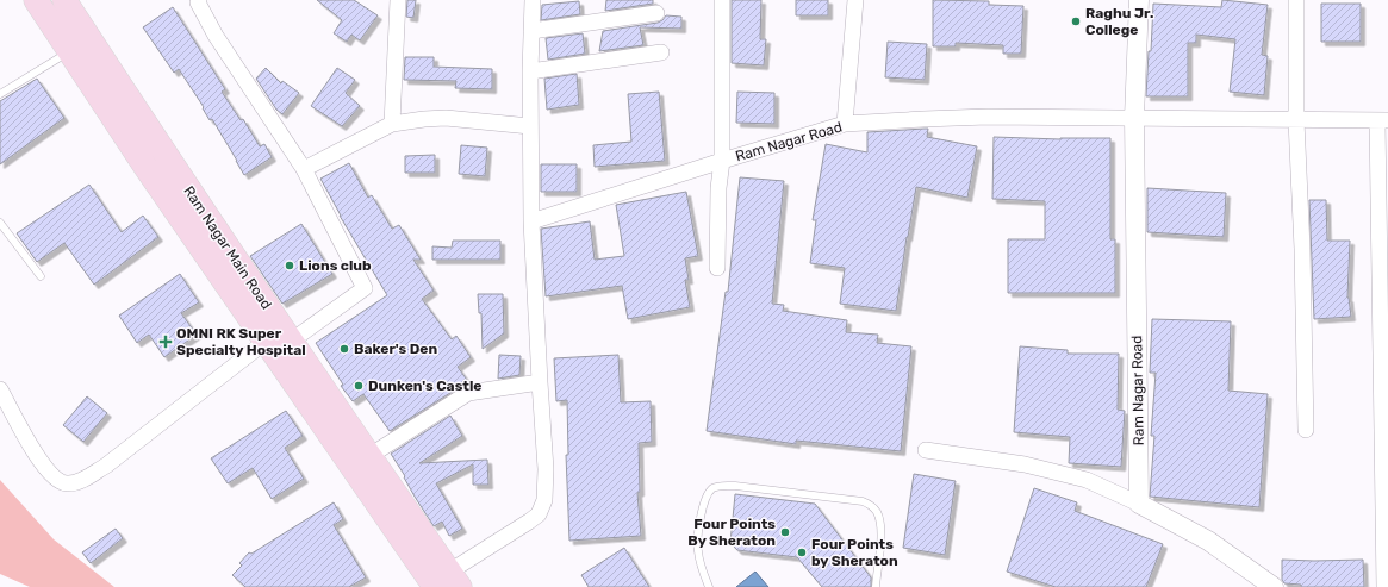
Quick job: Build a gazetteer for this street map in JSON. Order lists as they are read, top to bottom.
{
  "streets": {
    "main road": ["Ram Nagar Main Road"],
    "street": ["Ram Nagar Road"]
  },
  "places": {
    "other": [
      "Raghu Jr. College",
      "Lions club",
      "Baker's Den",
      "Dunken's Castle",
      "Four Points By Sheraton",
      "Four Points by Sheraton"
    ],
    "health": ["OMNI RK Super Specialty Hospital"]
  }
}
